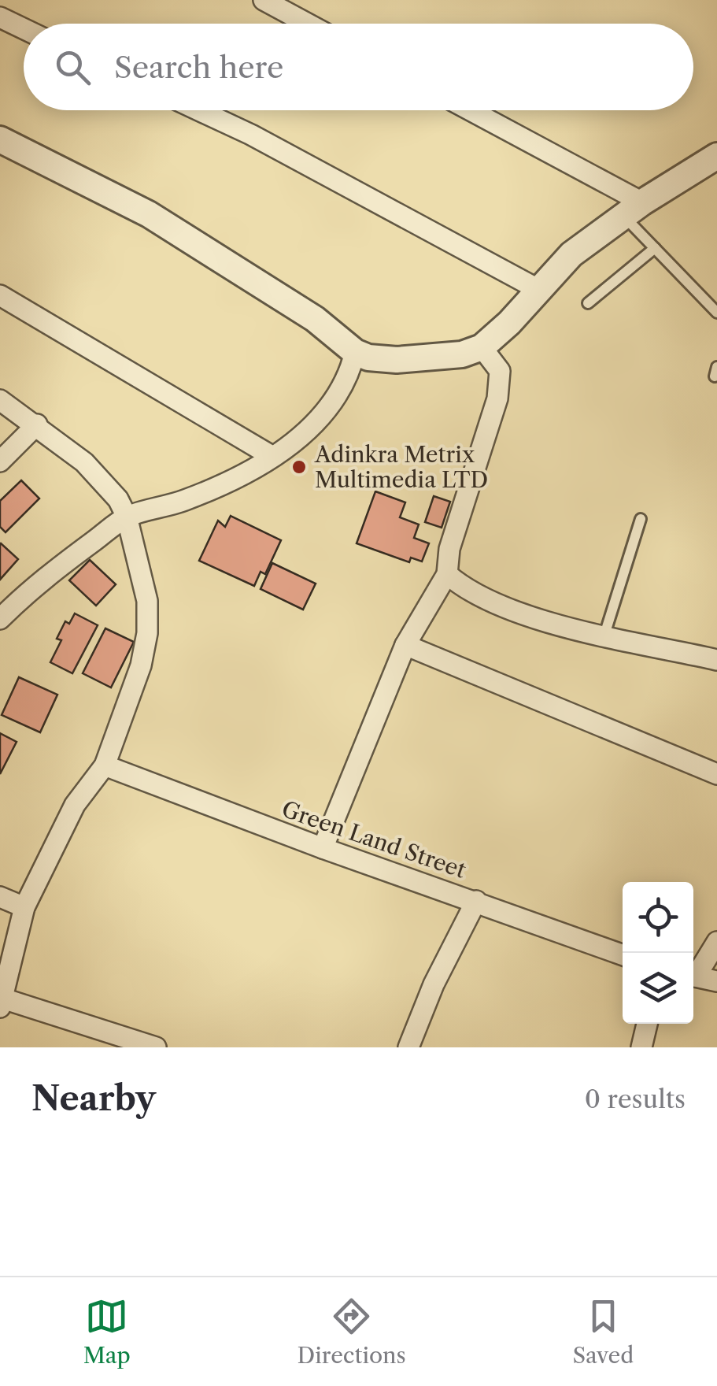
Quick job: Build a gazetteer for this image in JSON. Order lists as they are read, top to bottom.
{
  "streets": {
    "street": ["Green Land Street"]
  },
  "places": ["Adinkra Metrix Multimedia LTD"],
  "page": {
    "search": "Search here",
    "heading": ["Nearby", "0 results"],
    "nav": ["Map", "Directions", "Saved"]
  }
}
